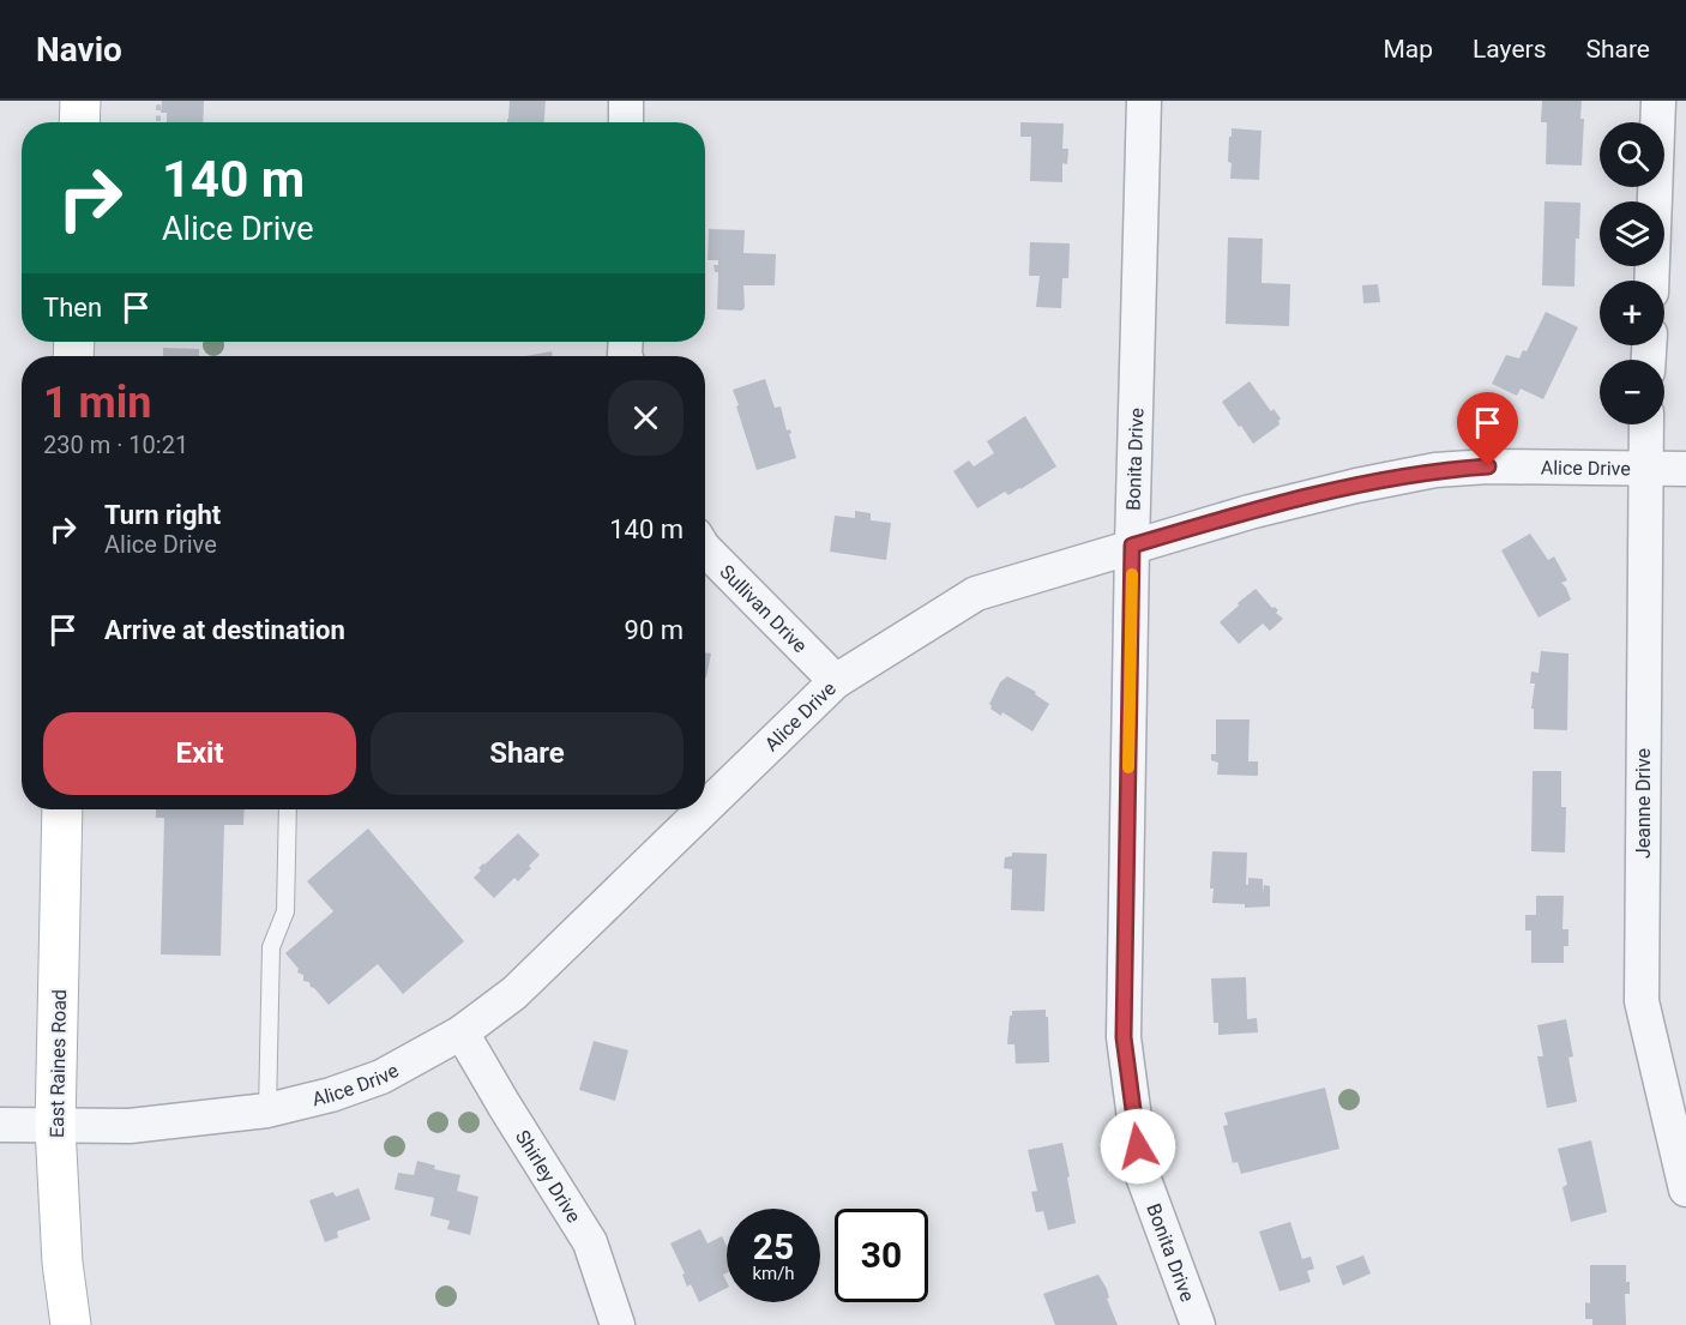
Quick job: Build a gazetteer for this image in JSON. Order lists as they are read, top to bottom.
{
  "streets": {
    "main road": ["East Raines Road"],
    "street": [
      "Bonita Drive",
      "Alice Drive",
      "Sullivan Drive",
      "Jeanne Drive",
      "Shirley Drive"
    ]
  },
  "crossings": [
    ["Bonita Drive", "Alice Drive"],
    ["Alice Drive", "Sullivan Drive"],
    ["Alice Drive", "Jeanne Drive"],
    ["Alice Drive", "East Raines Road"],
    ["Alice Drive", "Shirley Drive"]
  ],
  "page": {
    "header": "Navio",
    "nav": ["Map", "Layers", "Share"],
    "map_buttons": ["+", "−"],
    "turn": ["140 m", "Alice Drive"],
    "then": "Then",
    "heading": ["1 min", "230 m · 10:21"],
    "list": [
      {
        "name": "Turn right",
        "note": "Alice Drive",
        "value": "140 m"
      },
      {
        "name": "Arrive at destination",
        "value": "90 m"
      }
    ],
    "buttons": ["Exit", "Share"],
    "speed": "25 km/h",
    "limit": "30"
  }
}
